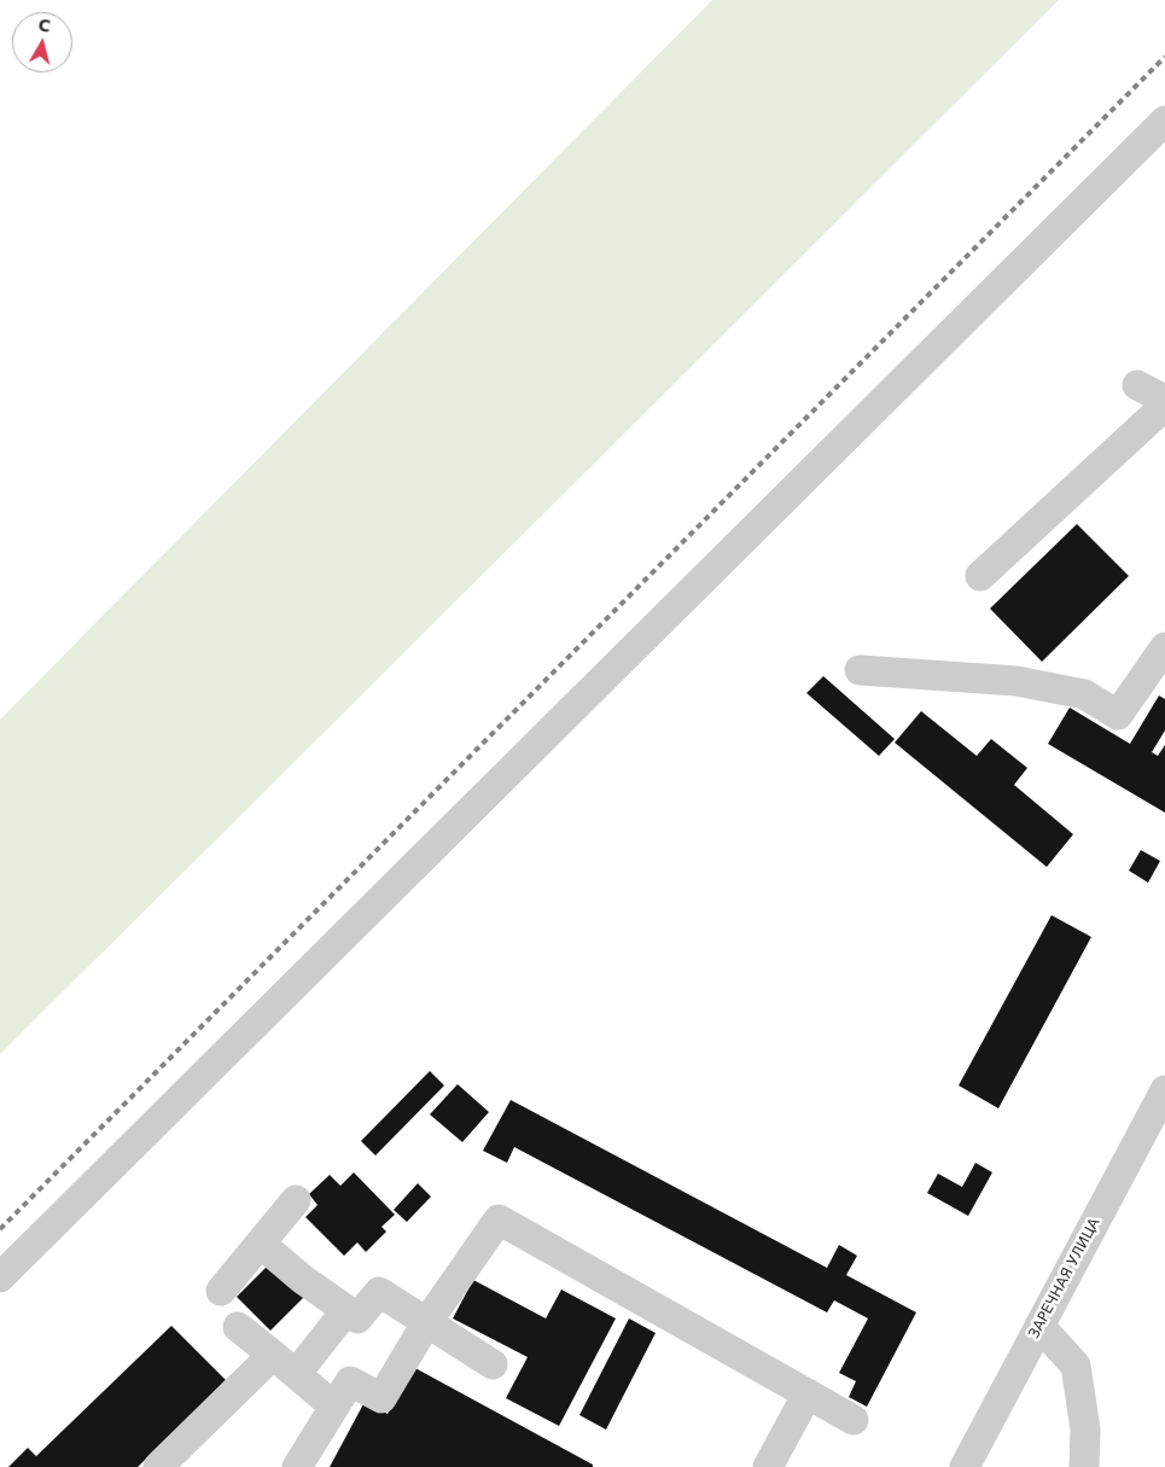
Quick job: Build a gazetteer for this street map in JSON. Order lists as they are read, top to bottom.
{
  "streets": {
    "street": ["ЗАРЕЧНАЯ УЛИЦА"]
  },
  "north": "top"
}
